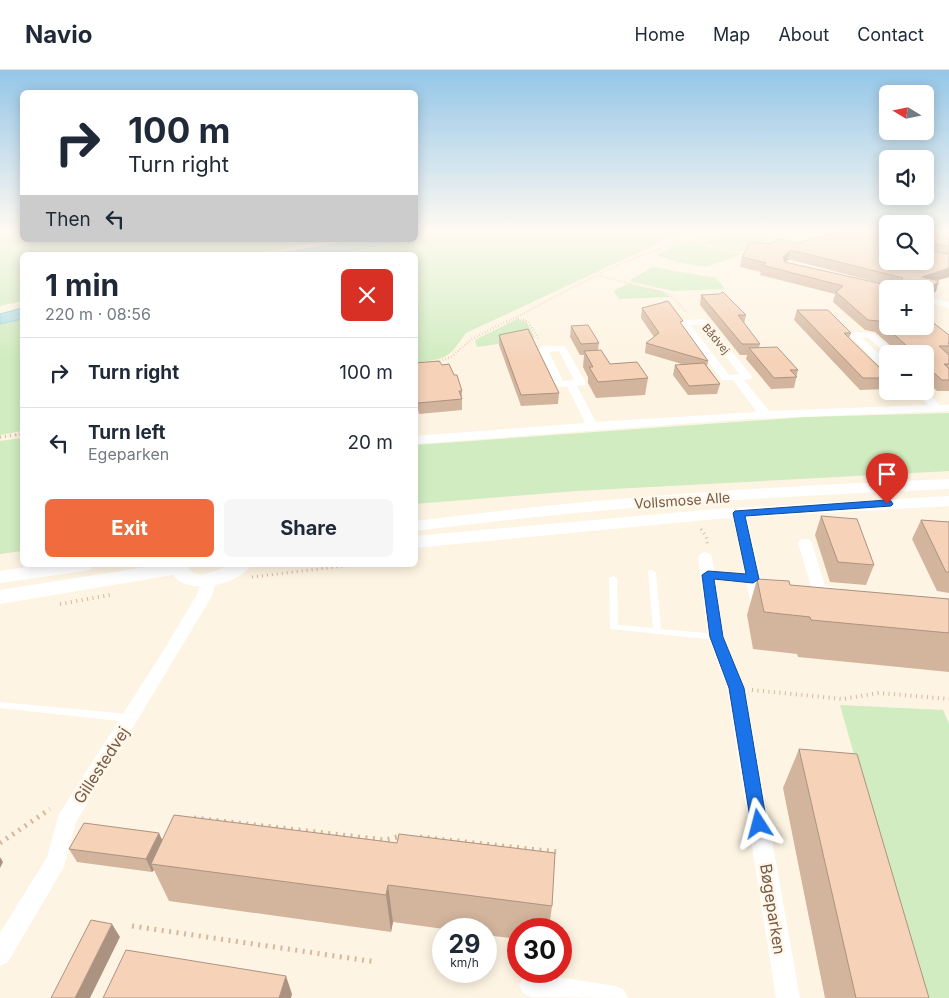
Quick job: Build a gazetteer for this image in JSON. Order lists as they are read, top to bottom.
{
  "streets": {
    "street": [
      "Bådvej",
      "Vollsmose Alle",
      "Gillestedvej",
      "Bøgeparken"
    ]
  },
  "north": "left",
  "page": {
    "header": "Navio",
    "nav": [
      "Home",
      "Map",
      "About",
      "Contact"
    ],
    "map_buttons": ["+", "−"],
    "turn": ["100 m", "Turn right"],
    "then": "Then",
    "heading": ["1 min", "220 m · 08:56"],
    "list": [
      {
        "name": "Turn right",
        "value": "100 m"
      },
      {
        "name": "Turn left",
        "note": "Egeparken",
        "value": "20 m"
      }
    ],
    "buttons": ["Exit", "Share"],
    "speed": "29 km/h",
    "limit": "30"
  }
}
